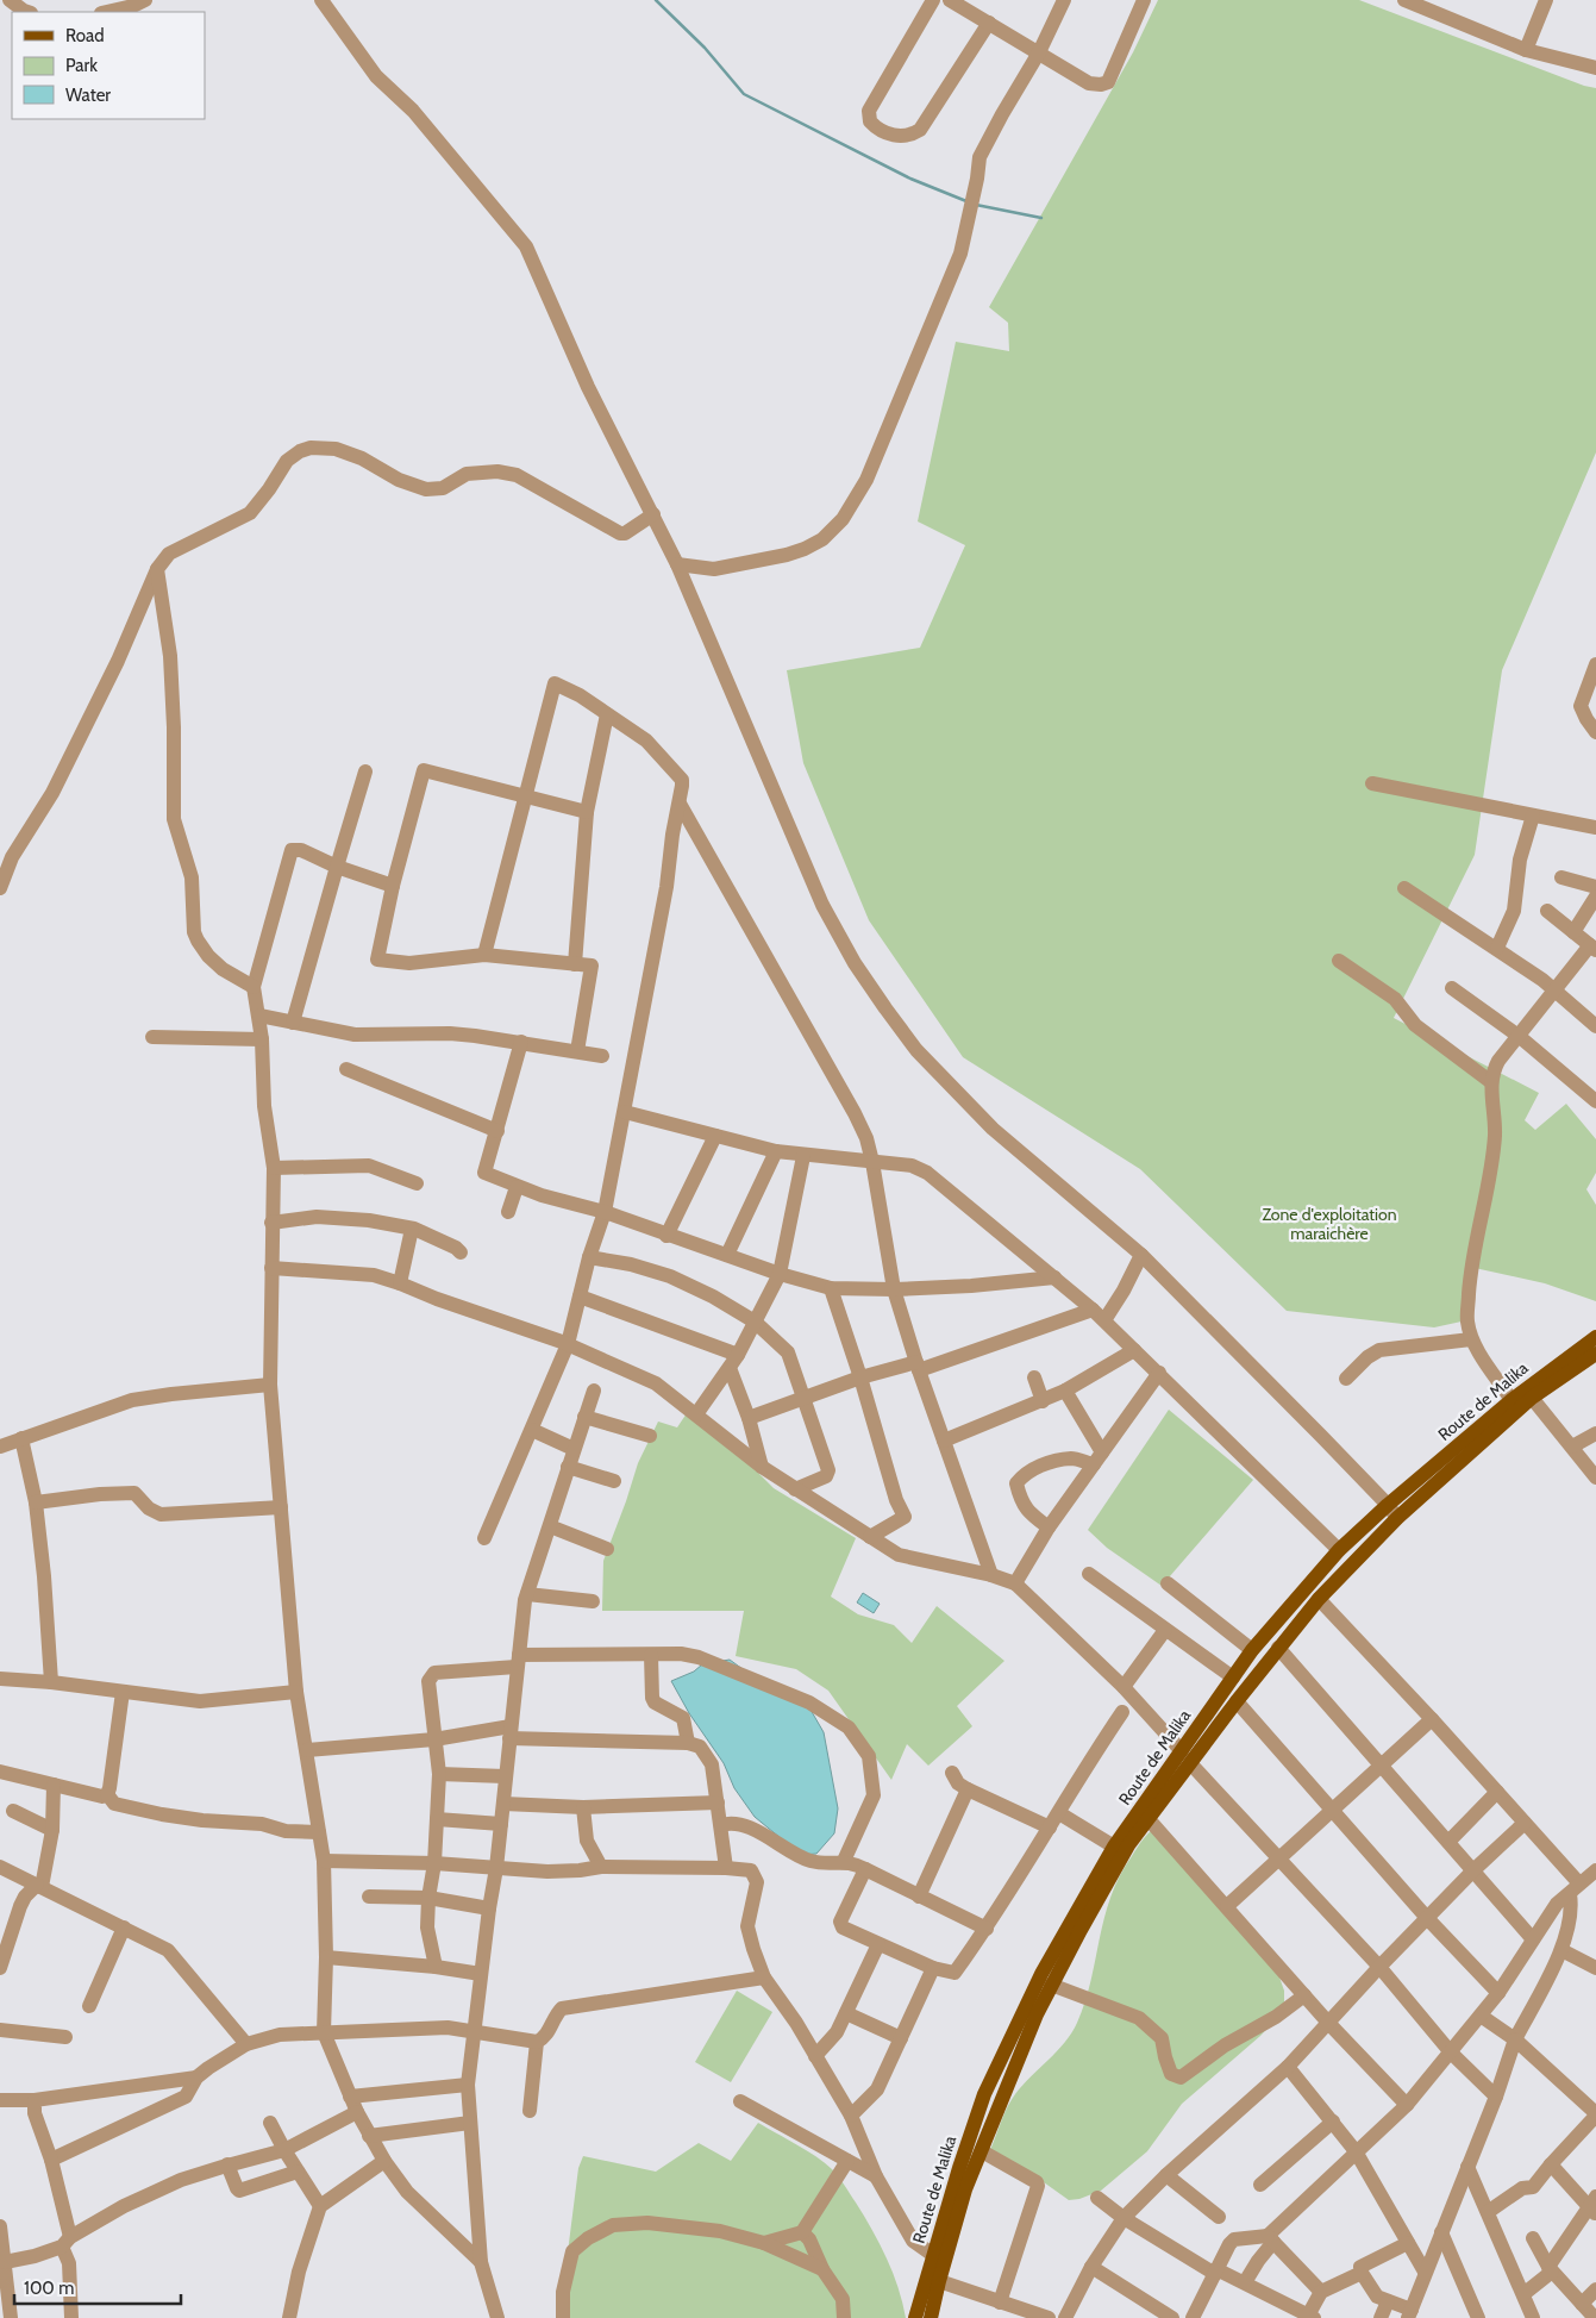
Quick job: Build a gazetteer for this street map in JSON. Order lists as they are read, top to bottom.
{
  "streets": {
    "main road": ["Route de Malika"]
  },
  "parks": ["Zone d'exploitation maraichère"],
  "legend": ["Road", "Park", "Water"],
  "scale_bar": "100 m"
}
